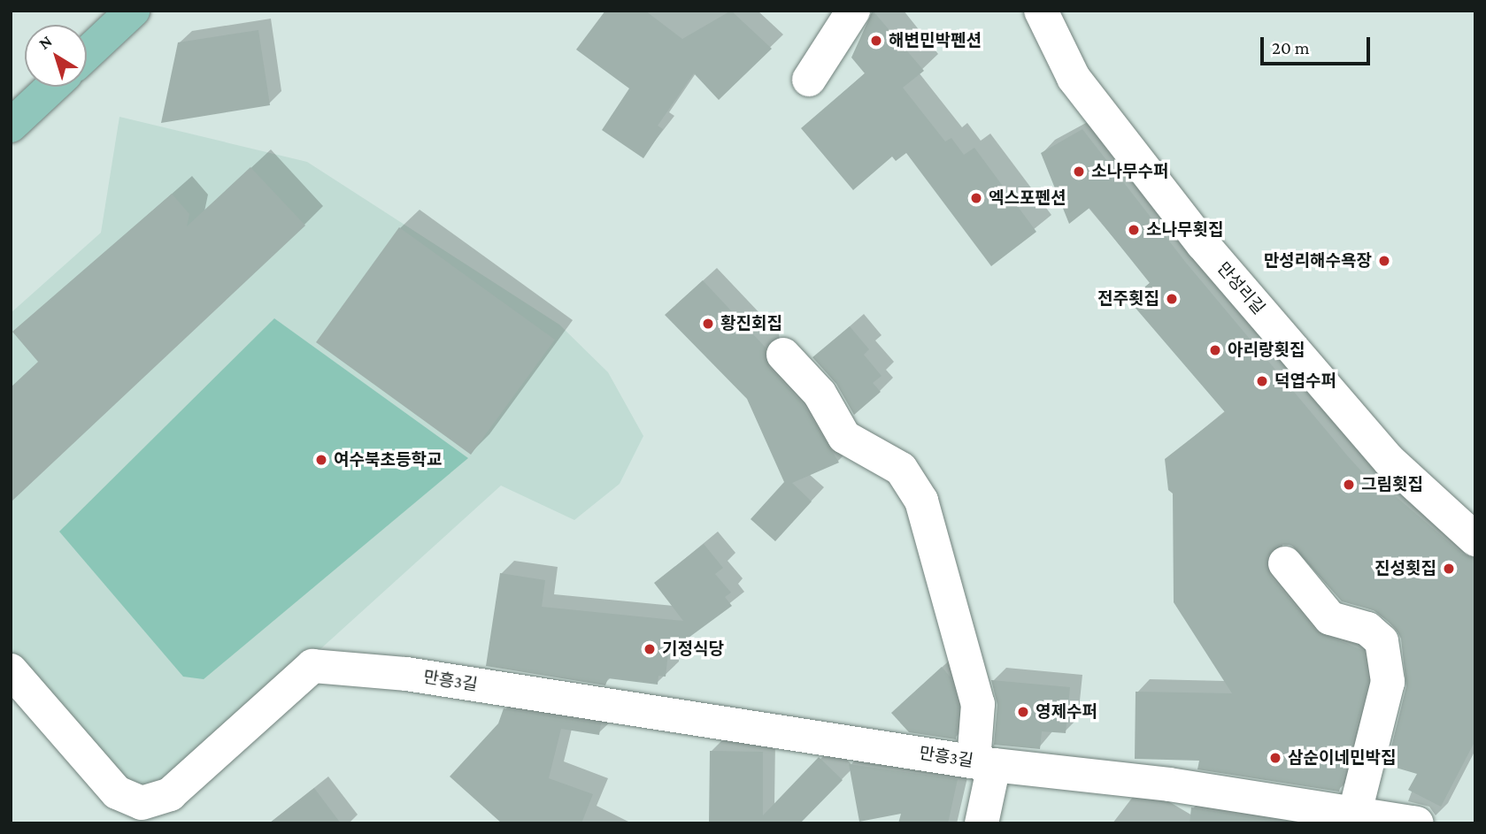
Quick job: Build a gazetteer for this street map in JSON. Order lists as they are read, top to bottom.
{
  "streets": {
    "street": ["만성리길", "만흥3길"]
  },
  "places": [
    "해변민박펜션",
    "소나무수퍼",
    "엑스포펜션",
    "소나무횟집",
    "만성리해수욕장",
    "전주횟집",
    "황진회집",
    "아리랑횟집",
    "덕엽수퍼",
    "여수북초등학교",
    "그림횟집",
    "진성횟집",
    "기정식당",
    "영제수퍼",
    "삼순이네민박집"
  ],
  "scale_bar": "20 m",
  "north": "top left"
}
